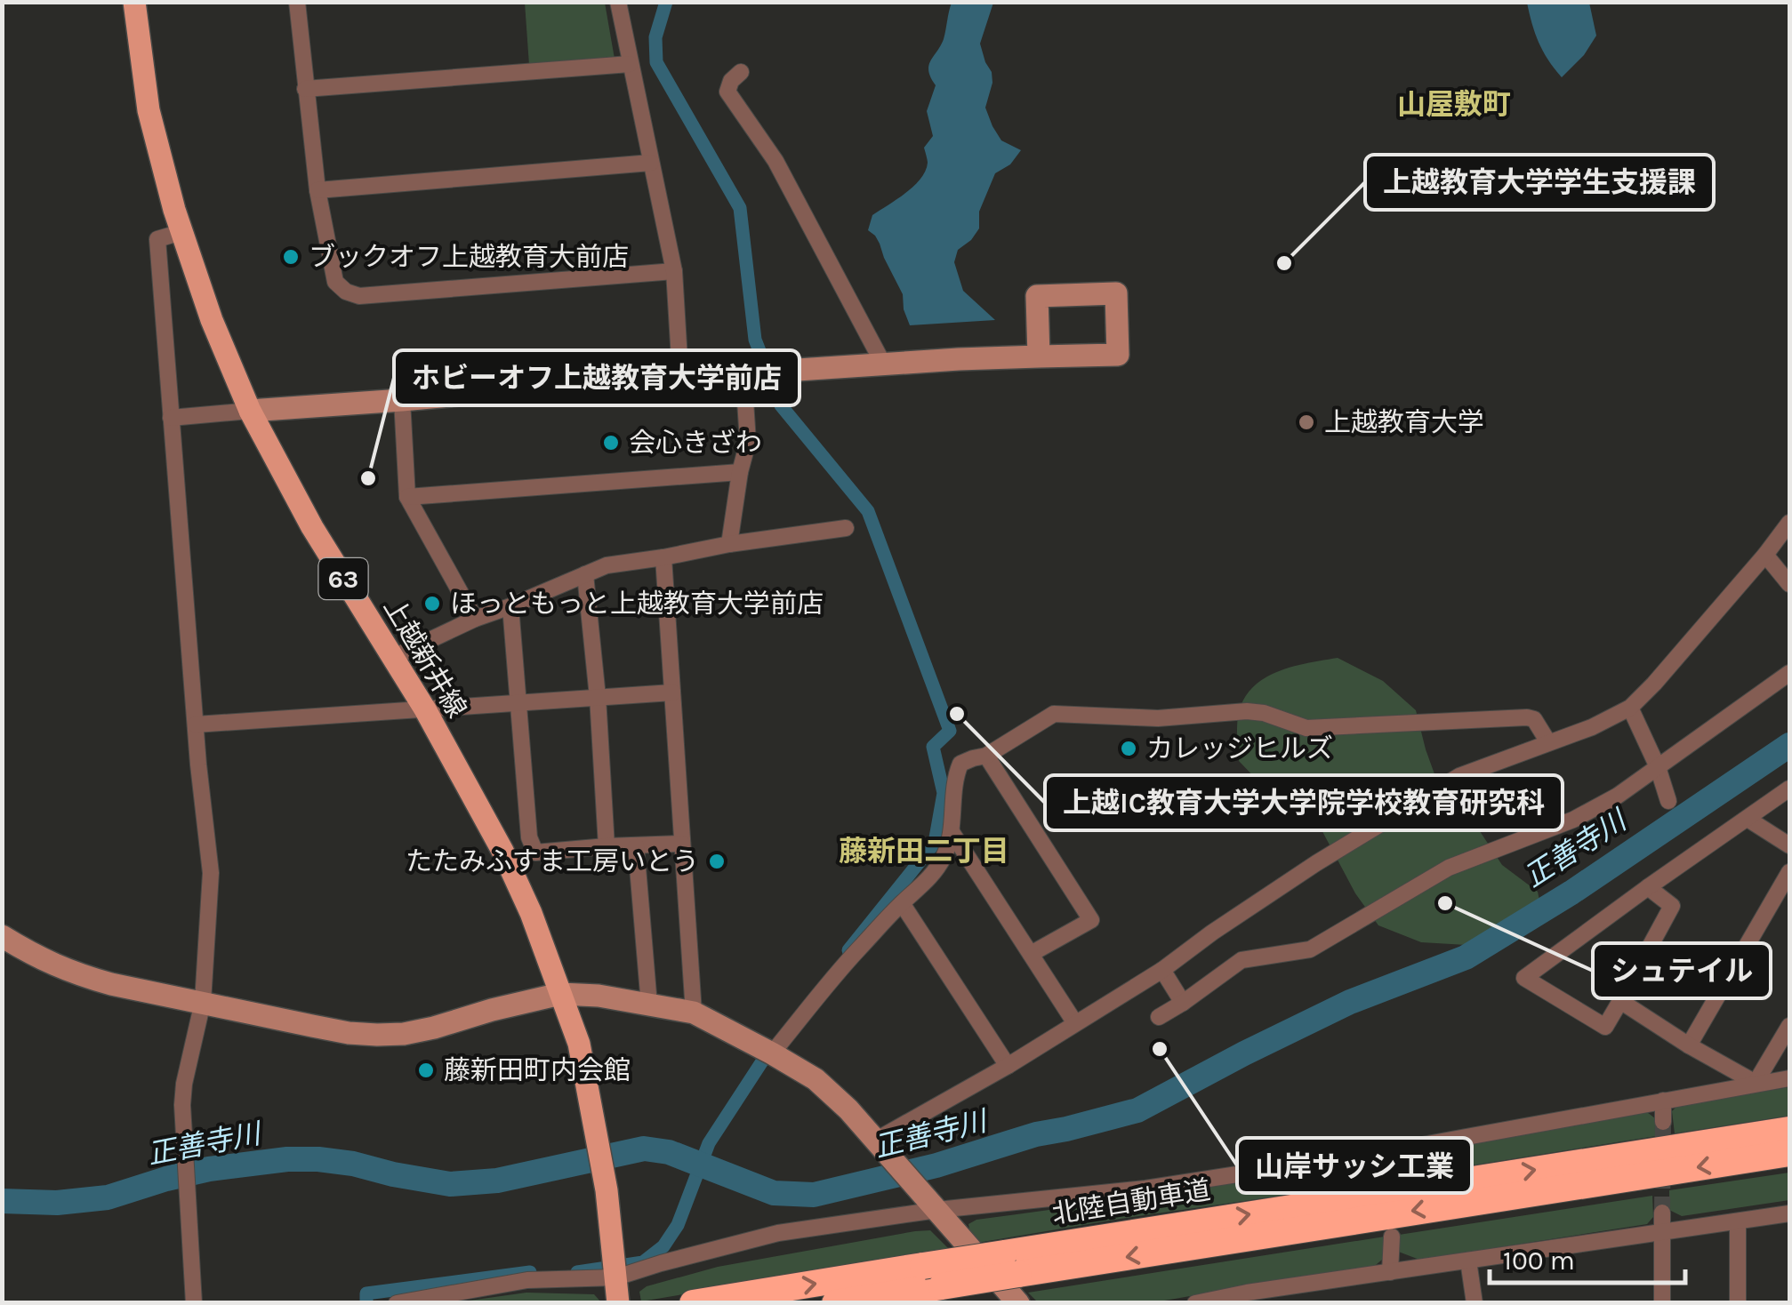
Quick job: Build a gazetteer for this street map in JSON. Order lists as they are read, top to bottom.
{
  "streets": {
    "highway": ["北陸自動車道"],
    "main road": ["63", "上越新井線"]
  },
  "districts": ["山屋敷町", "藤新田二丁目"],
  "water": ["正善寺川"],
  "places": [
    "ブックオフ上越教育大前店",
    "上越教育大学学生支援課",
    "上越教育大学",
    "会心きざわ",
    "ホビーオフ上越教育大学前店",
    "ほっともっと上越教育大学前店",
    "上越IC教育大学大学院学校教育研究科",
    "カレッジヒルズ",
    "たたみふすま工房いとう",
    "シュテイル",
    "山岸サッシ工業",
    "藤新田町内会館"
  ],
  "scale_bar": "100 m"
}
